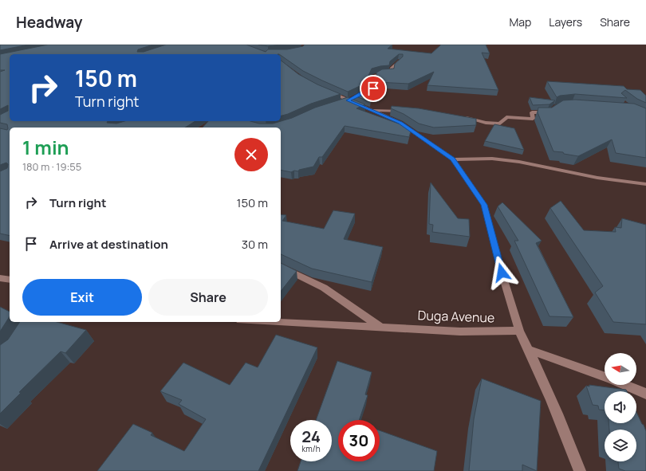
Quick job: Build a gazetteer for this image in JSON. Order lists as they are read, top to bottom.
{
  "streets": {
    "street": ["Duga Avenue"]
  },
  "north": "left",
  "page": {
    "header": "Headway",
    "nav": ["Map", "Layers", "Share"],
    "turn": ["150 m", "Turn right"],
    "heading": ["1 min", "180 m · 19:55"],
    "list": [
      {
        "name": "Turn right",
        "value": "150 m"
      },
      {
        "name": "Arrive at destination",
        "value": "30 m"
      }
    ],
    "buttons": ["Exit", "Share"],
    "speed": "24 km/h",
    "limit": "30"
  }
}
